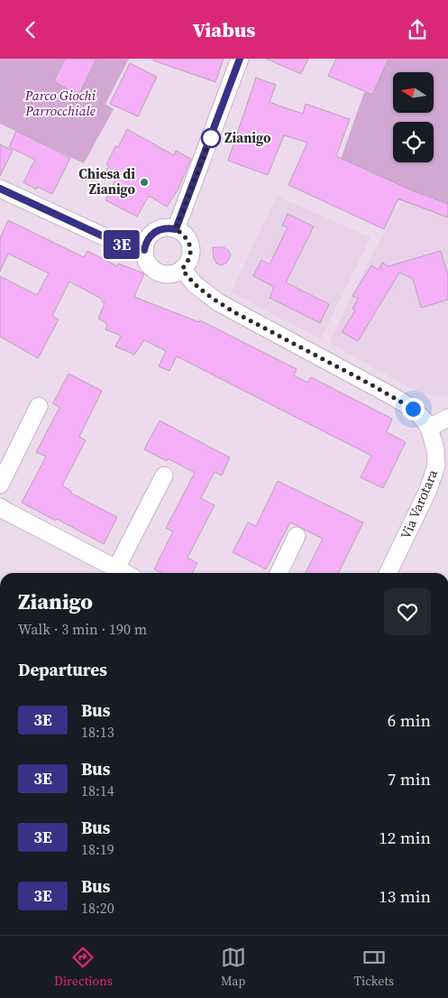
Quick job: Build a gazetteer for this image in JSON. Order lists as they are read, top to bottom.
{
  "streets": {
    "street": ["Via Varotara"]
  },
  "parks": ["Parco Giochi Parrocchiale"],
  "places": ["Zianigo", "Chiesa di Zianigo"],
  "lines": ["bus line 3E"],
  "north": "left",
  "page": {
    "header": "Viabus",
    "on_map": "3E",
    "heading": [
      ["Zianigo", "Walk · 3 min · 190 m"],
      "Departures"
    ],
    "list": [
      {
        "mark": "3E",
        "name": "Bus",
        "note": "18:13",
        "value": "6 min"
      },
      {
        "mark": "3E",
        "name": "Bus",
        "note": "18:14",
        "value": "7 min"
      },
      {
        "mark": "3E",
        "name": "Bus",
        "note": "18:19",
        "value": "12 min"
      },
      {
        "mark": "3E",
        "name": "Bus",
        "note": "18:20",
        "value": "13 min"
      }
    ],
    "tabs": ["Directions", "Map", "Tickets"]
  }
}
